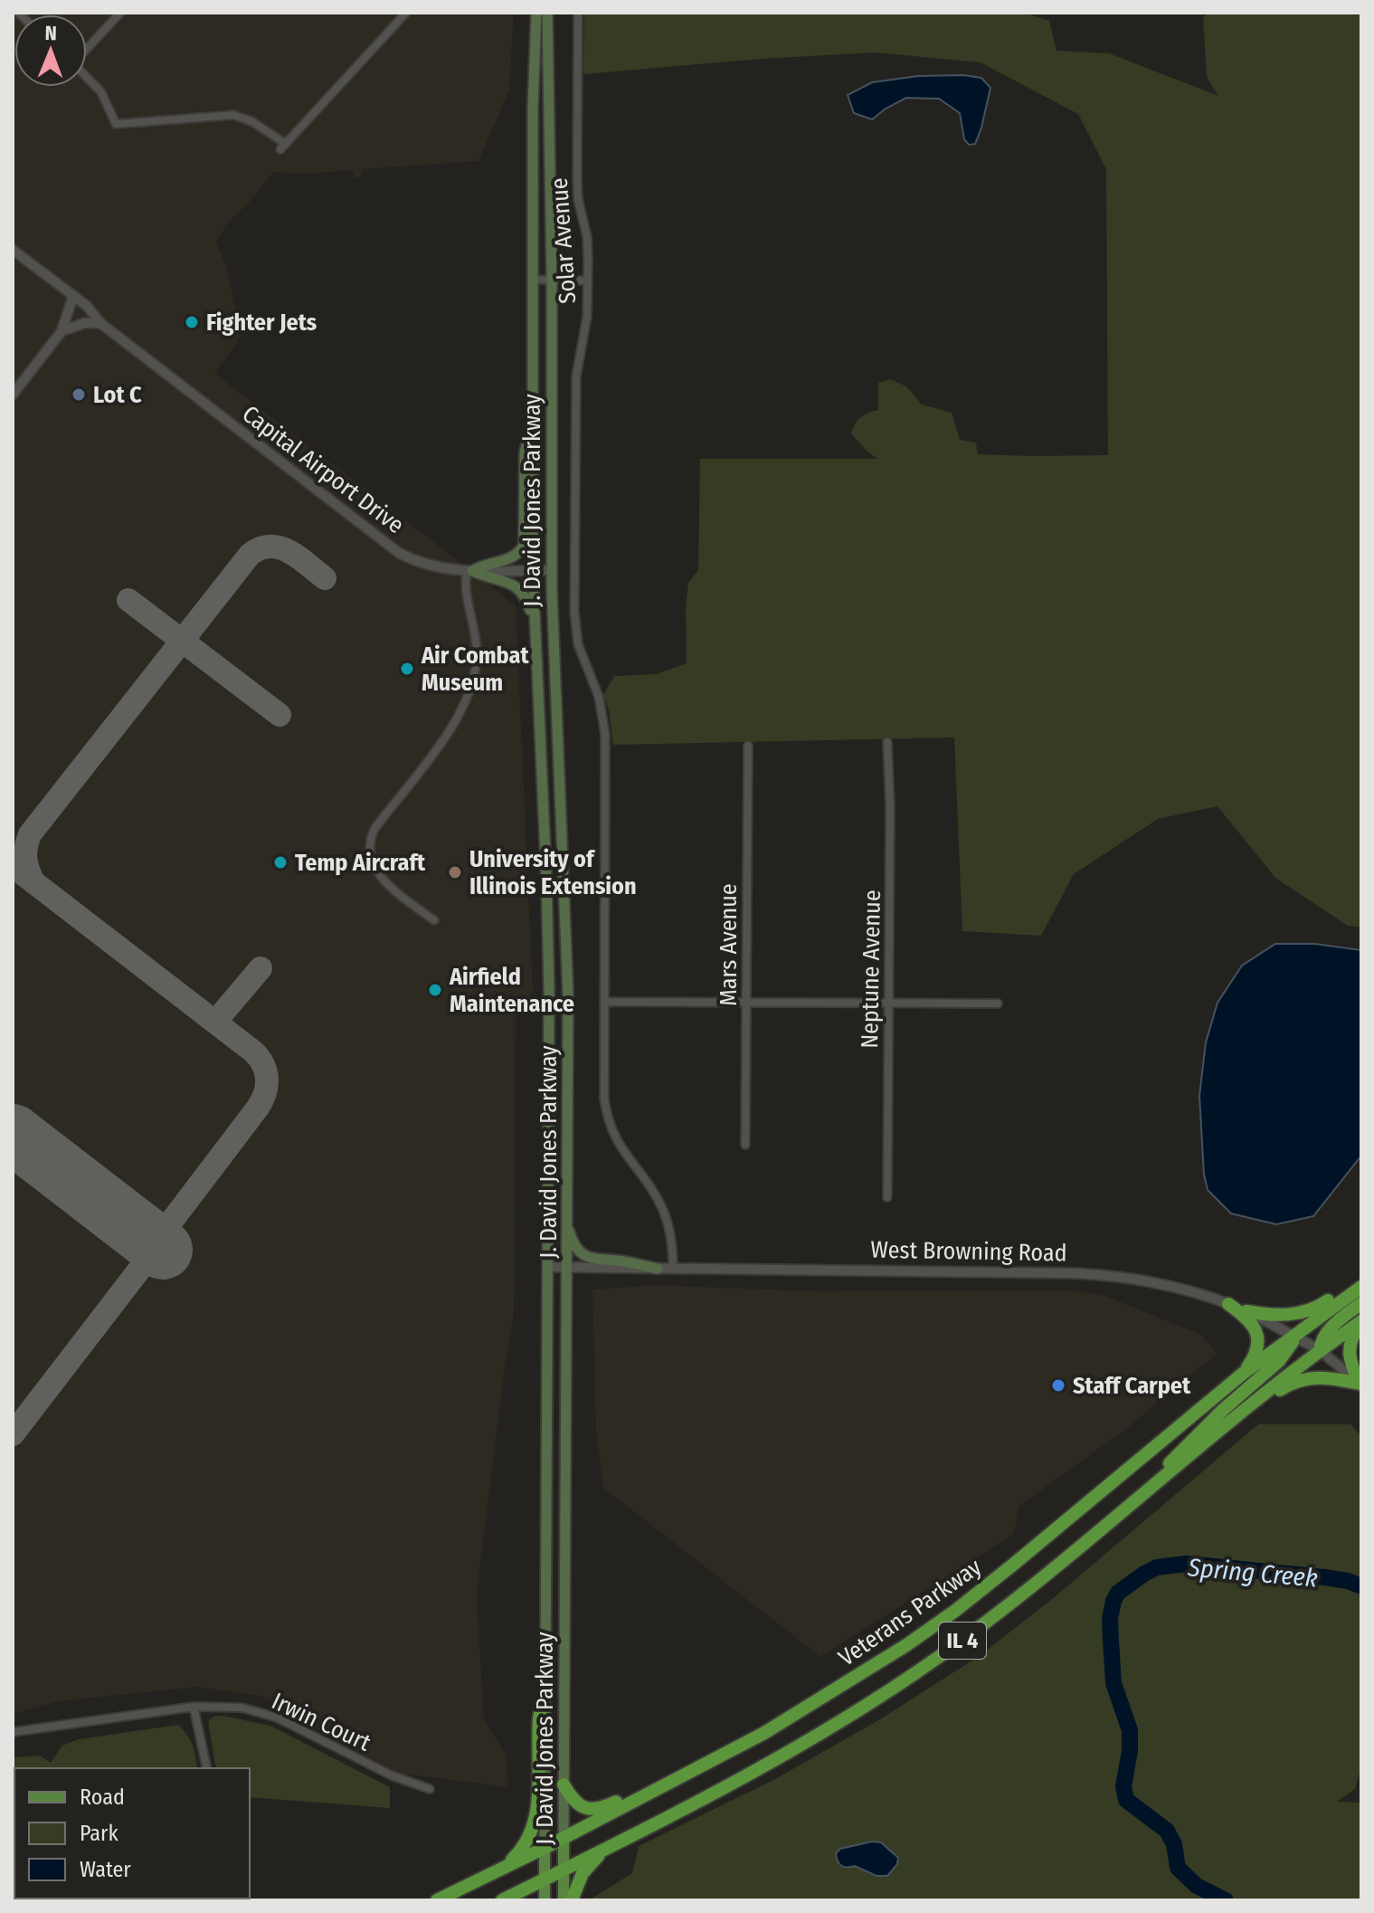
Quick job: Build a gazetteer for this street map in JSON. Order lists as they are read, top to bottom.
{
  "streets": {
    "highway": ["Veterans Parkway", "IL 4"],
    "main road": ["J. David Jones Parkway"],
    "street": [
      "Solar Avenue",
      "Capital Airport Drive",
      "Mars Avenue",
      "Neptune Avenue",
      "West Browning Road",
      "Irwin Court"
    ]
  },
  "crossings": [
    ["Solar Avenue", "West Browning Road"],
    ["Capital Airport Drive", "J. David Jones Parkway"],
    ["J. David Jones Parkway", "West Browning Road"],
    ["J. David Jones Parkway", "Veterans Parkway"],
    ["J. David Jones Parkway", "IL 4"],
    ["West Browning Road", "Veterans Parkway"],
    ["West Browning Road", "IL 4"]
  ],
  "water": ["Spring Creek"],
  "places": [
    "Fighter Jets",
    "Lot C",
    "Air Combat Museum",
    "Temp Aircraft",
    "University of Illinois Extension",
    "Airfield Maintenance",
    "Staff Carpet"
  ],
  "legend": ["Road", "Park", "Water"],
  "north": "top"
}
